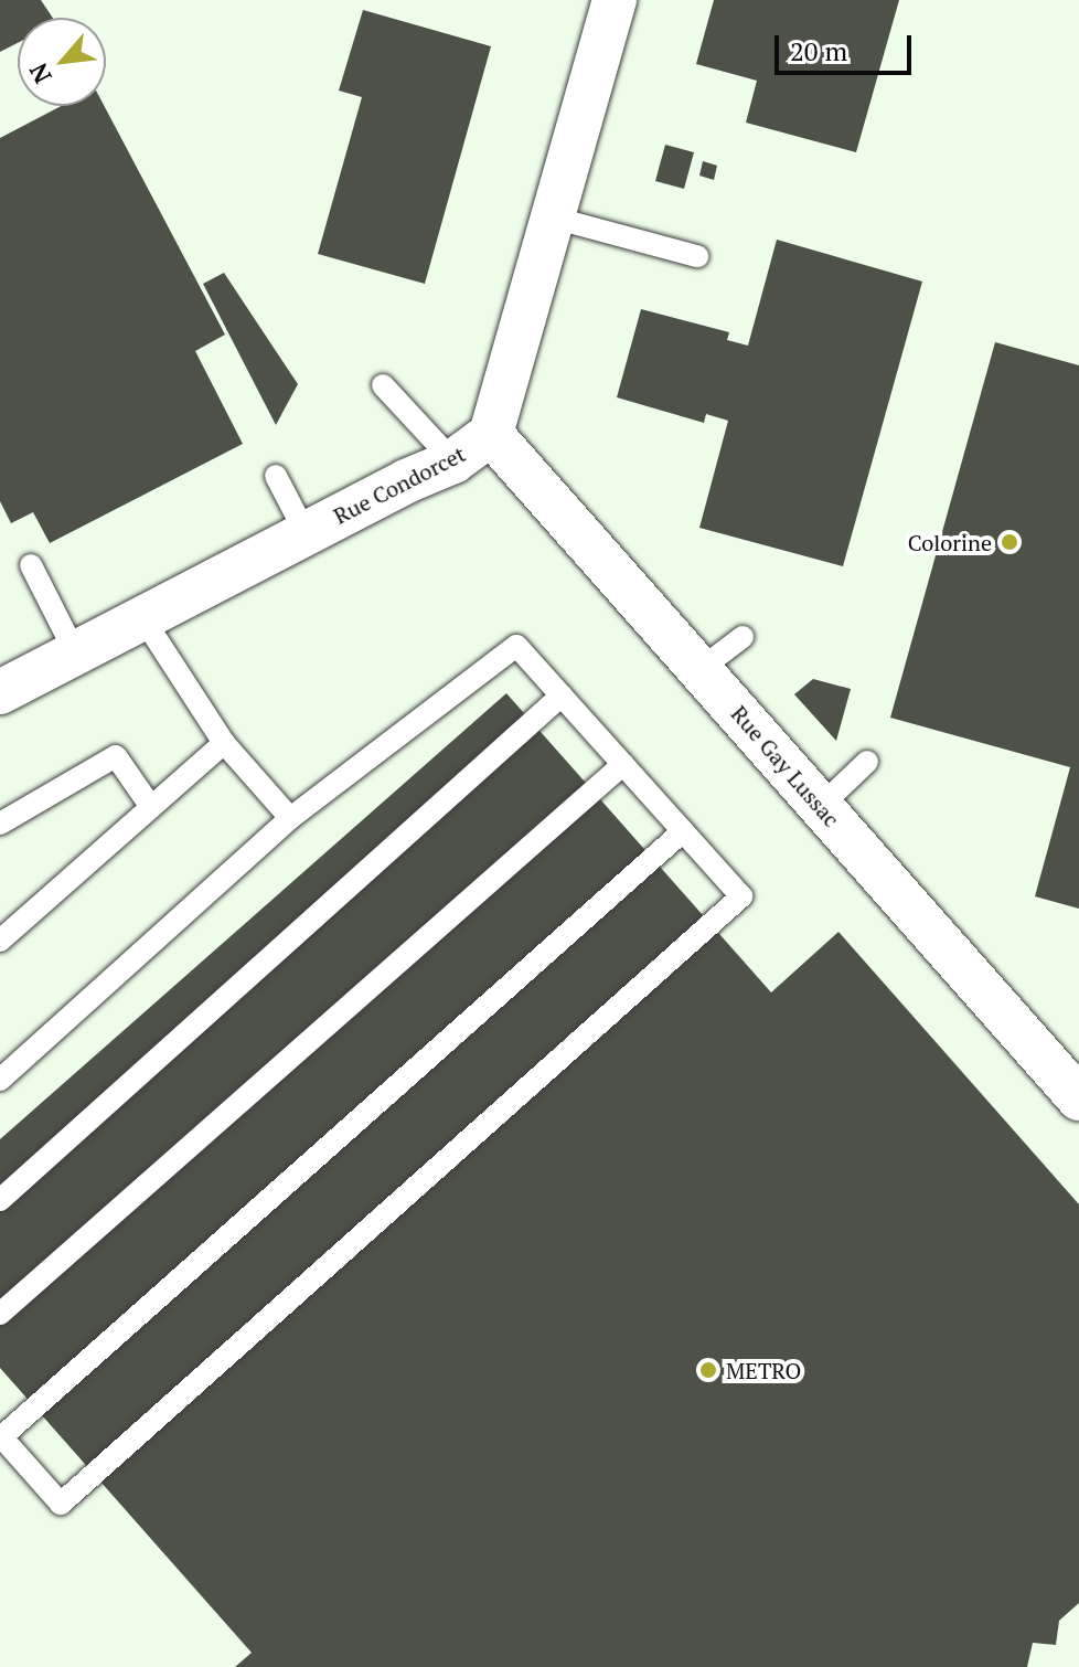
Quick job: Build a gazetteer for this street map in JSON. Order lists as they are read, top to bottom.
{
  "streets": {
    "street": ["Rue Condorcet", "Rue Gay Lussac"]
  },
  "crossings": [
    ["Rue Condorcet", "Rue Gay Lussac"]
  ],
  "places": ["Colorine", "METRO"],
  "scale_bar": "20 m",
  "north": "bottom left"
}
